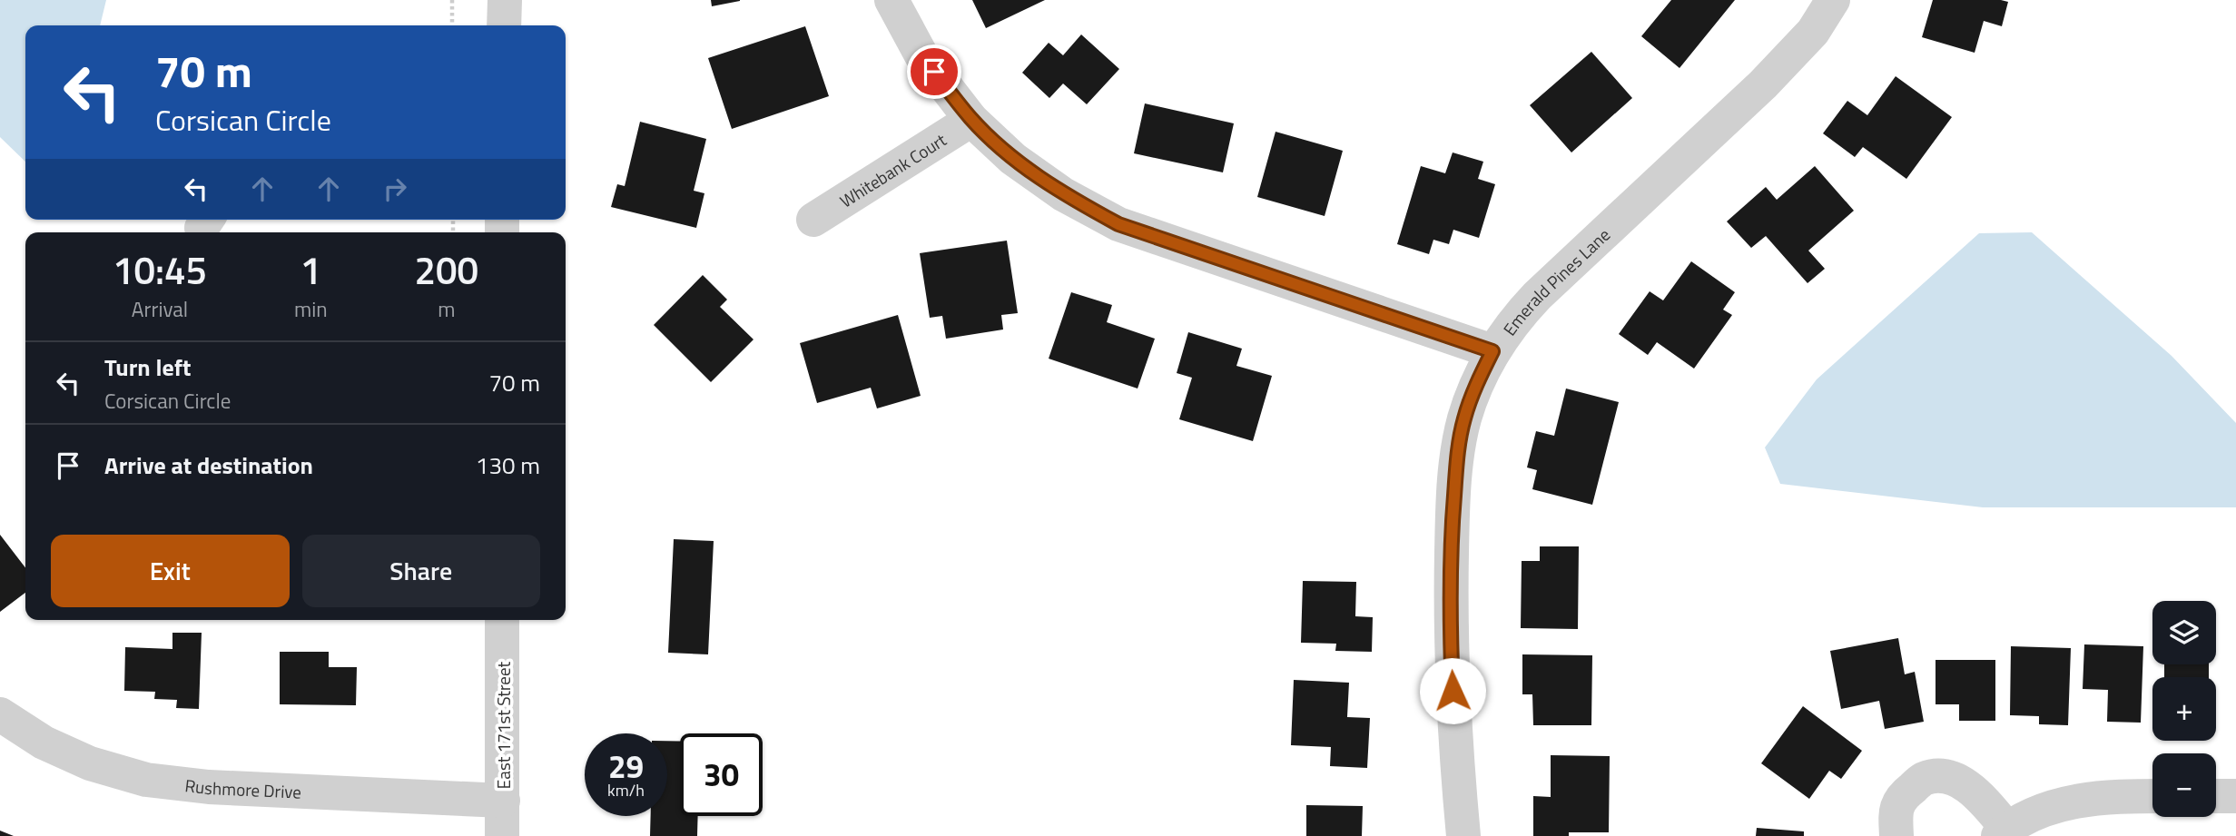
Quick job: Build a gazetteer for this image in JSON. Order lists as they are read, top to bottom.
{
  "streets": {
    "street": [
      "Whitebank Court",
      "Emerald Pines Lane",
      "East 171st Street",
      "Rushmore Drive"
    ]
  },
  "crossings": [
    ["East 171st Street", "Rushmore Drive"]
  ],
  "page": {
    "turn": ["70 m", "Corsican Circle"],
    "eta": [
      "10:45",
      "Arrival",
      "1",
      "min",
      "200",
      "m"
    ],
    "list": [
      {
        "name": "Turn left",
        "note": "Corsican Circle",
        "value": "70 m"
      },
      {
        "name": "Arrive at destination",
        "value": "130 m"
      }
    ],
    "buttons": ["Exit", "Share"],
    "map_buttons": ["+", "−"],
    "speed": "29 km/h",
    "limit": "30"
  }
}
